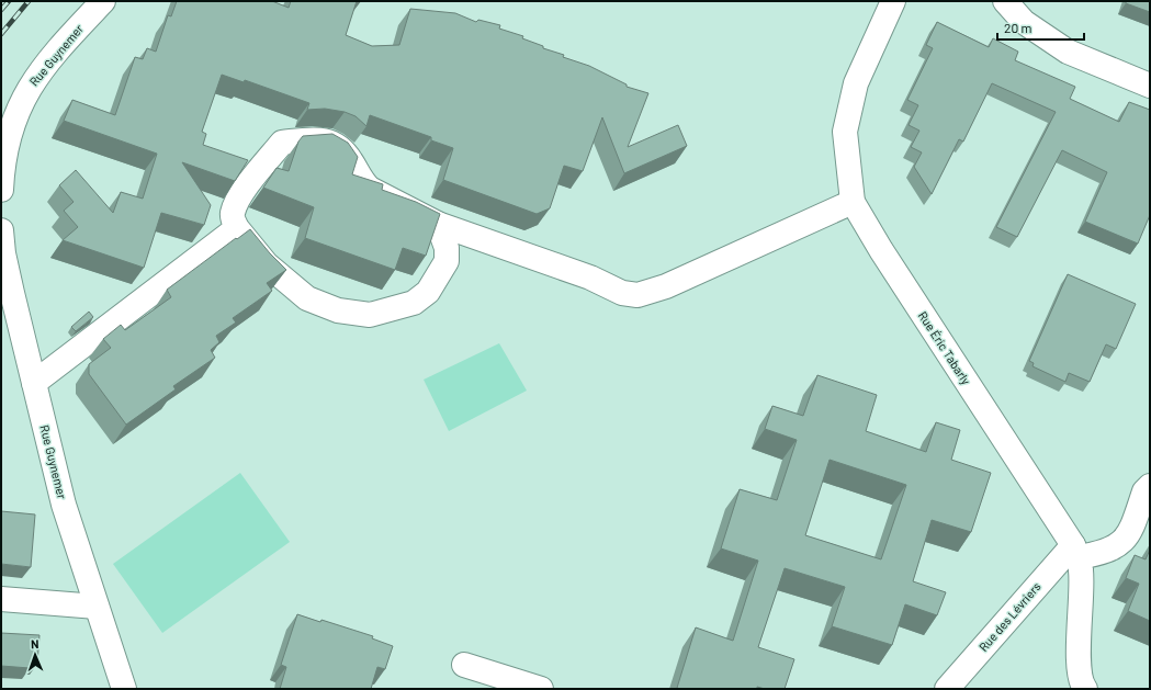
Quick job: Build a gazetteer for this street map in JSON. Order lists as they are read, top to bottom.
{
  "streets": {
    "street": ["Rue Guynemer", "Rue Éric Tabarly", "Rue des Lévriers"]
  },
  "crossings": [
    ["Rue Éric Tabarly", "Rue des Lévriers"]
  ],
  "scale_bar": "20 m",
  "north": "top"
}
